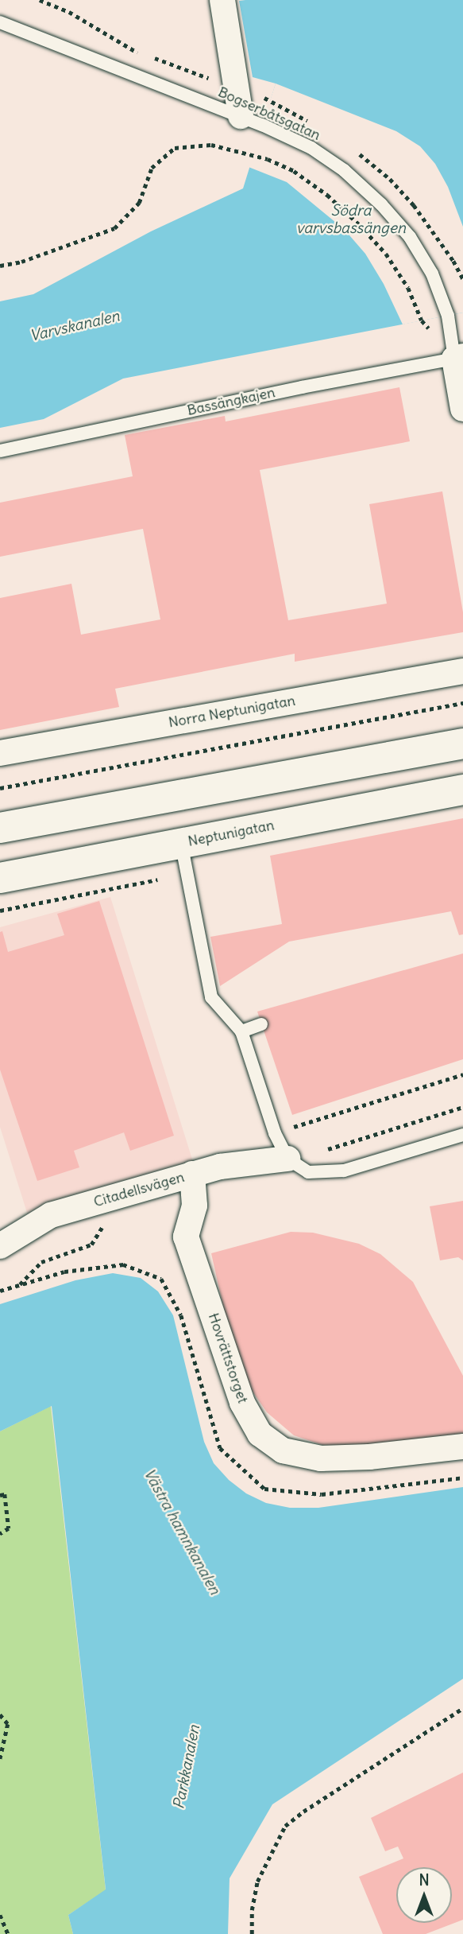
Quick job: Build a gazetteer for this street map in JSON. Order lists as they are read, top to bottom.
{
  "streets": {
    "street": [
      "Norra Neptunigatan",
      "Neptunigatan",
      "Citadellsvägen",
      "Hovrättstorget"
    ],
    "lane": ["Bogserbåtsgatan", "Bassängkajen"]
  },
  "crossings": [
    ["Bogserbåtsgatan", "Bassängkajen"],
    ["Citadellsvägen", "Hovrättstorget"]
  ],
  "water": [
    "Södra varvsbassängen",
    "Varvskanalen",
    "Västra hamnkanalen",
    "Parkkanalen"
  ],
  "north": "top"
}
